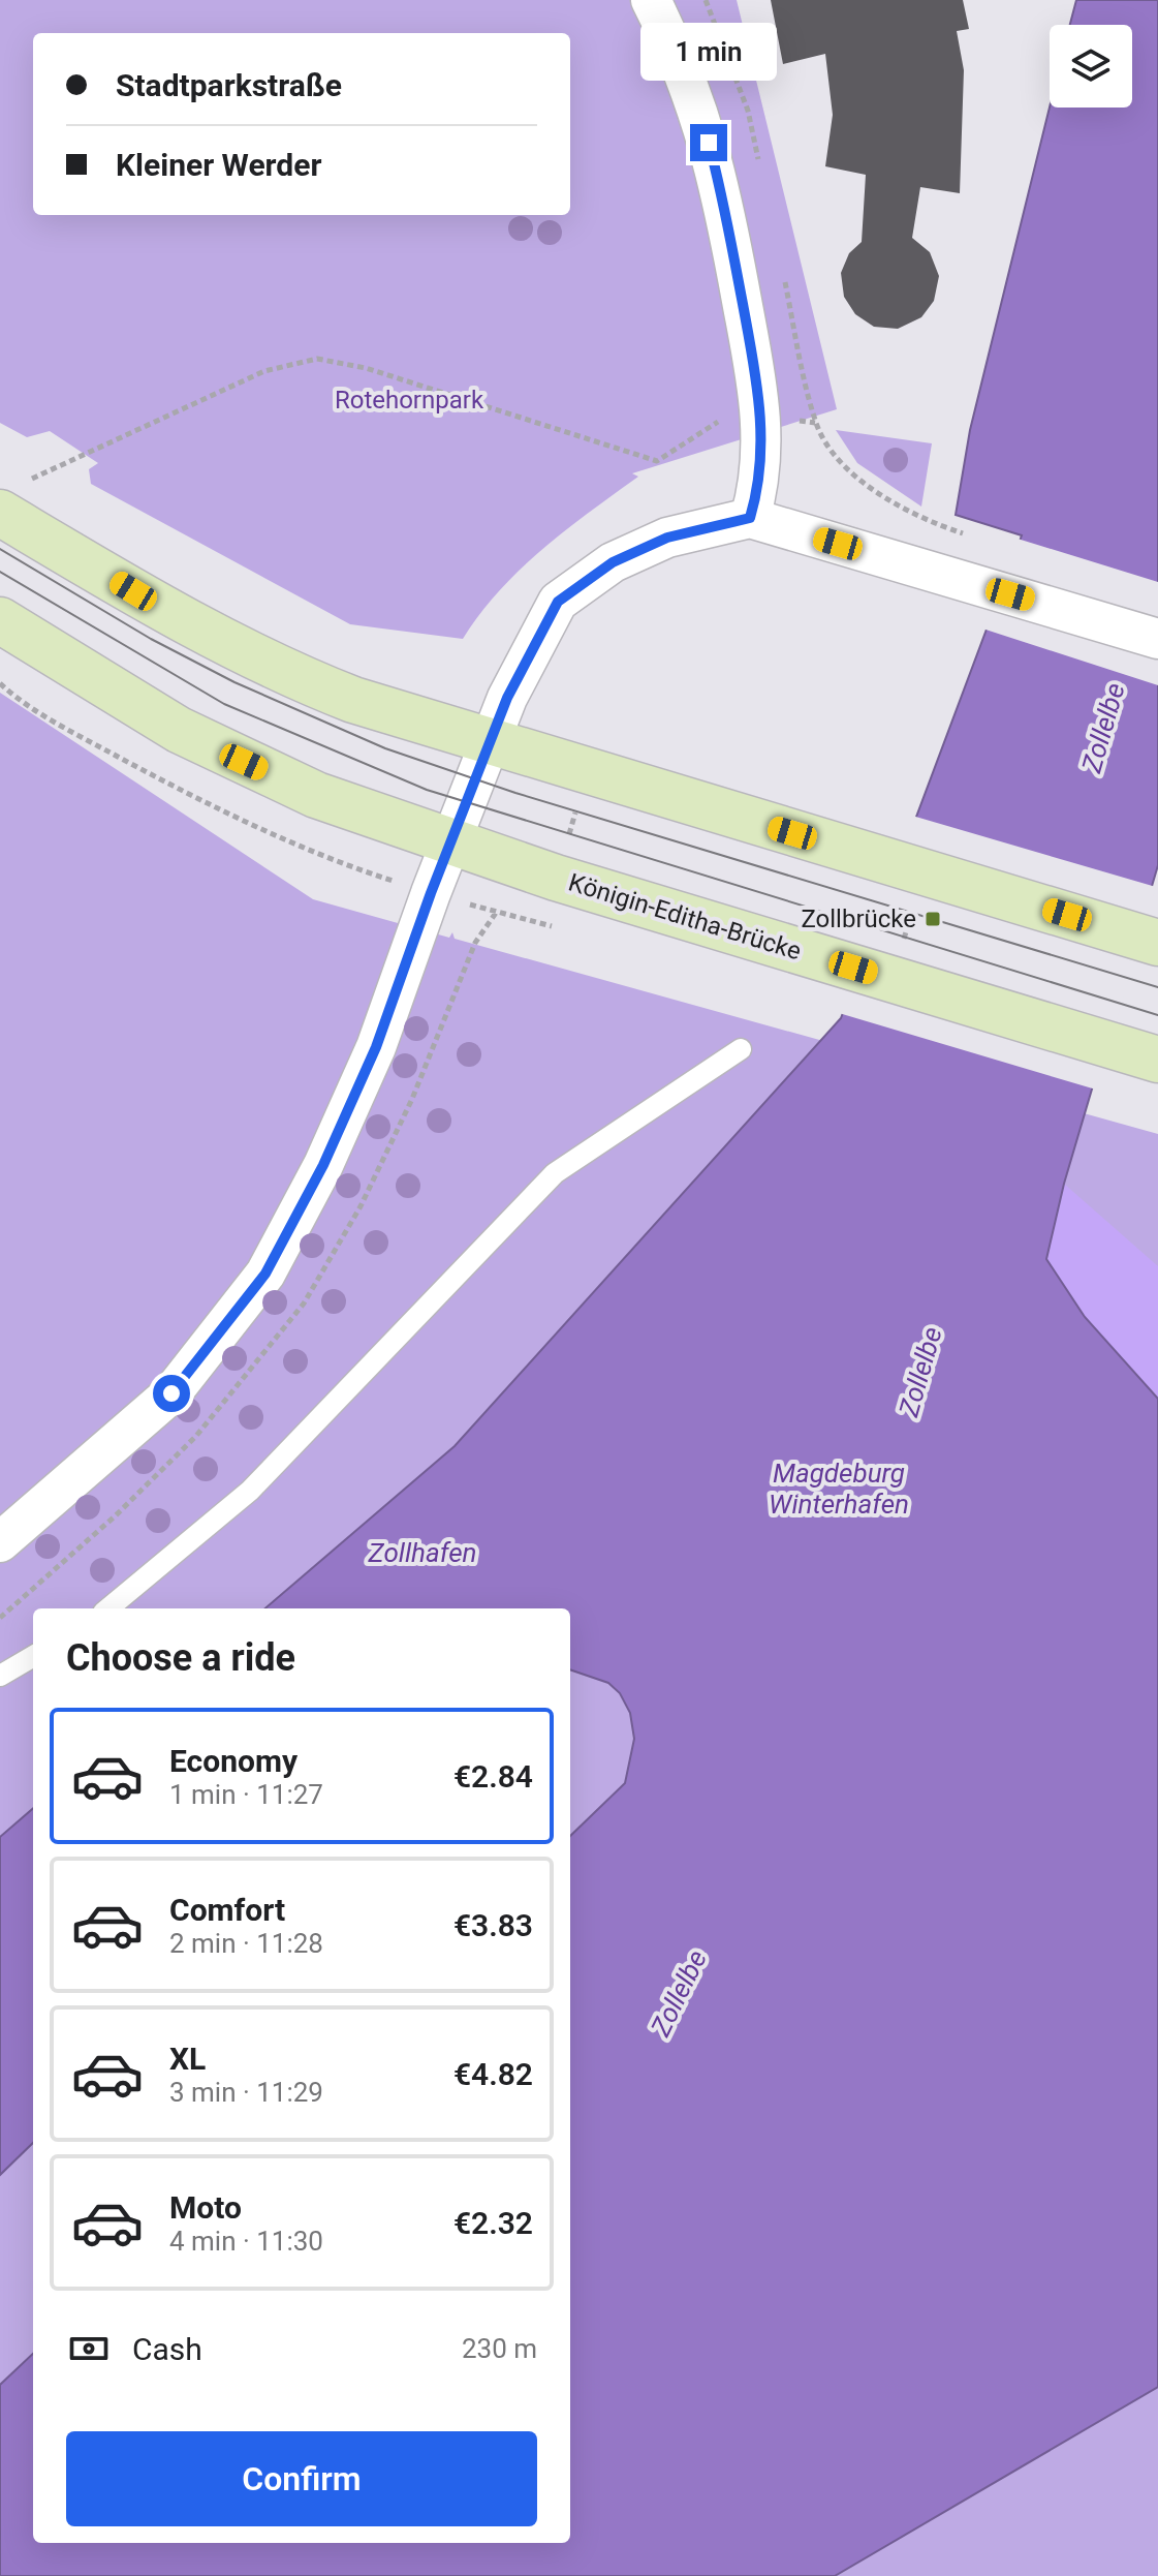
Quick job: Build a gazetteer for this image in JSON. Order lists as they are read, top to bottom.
{
  "streets": {
    "main road": ["Königin-Editha-Brücke"]
  },
  "water": ["Zollelbe", "Magdeburg Winterhafen", "Zollhafen"],
  "parks": ["Rotehornpark"],
  "places": {
    "transit": ["Zollbrücke"]
  },
  "page": {
    "bubble": "1 min",
    "banner": ["Stadtparkstraße", "Kleiner Werder"],
    "heading": "Choose a ride",
    "list": [
      {
        "name": "Economy",
        "note": "1 min · 11:27",
        "value": "€2.84"
      },
      {
        "name": "Comfort",
        "note": "2 min · 11:28",
        "value": "€3.83"
      },
      {
        "name": "XL",
        "note": "3 min · 11:29",
        "value": "€4.82"
      },
      {
        "name": "Moto",
        "note": "4 min · 11:30",
        "value": "€2.32"
      }
    ],
    "pay": ["Cash", "230 m"],
    "buttons": "Confirm"
  }
}
